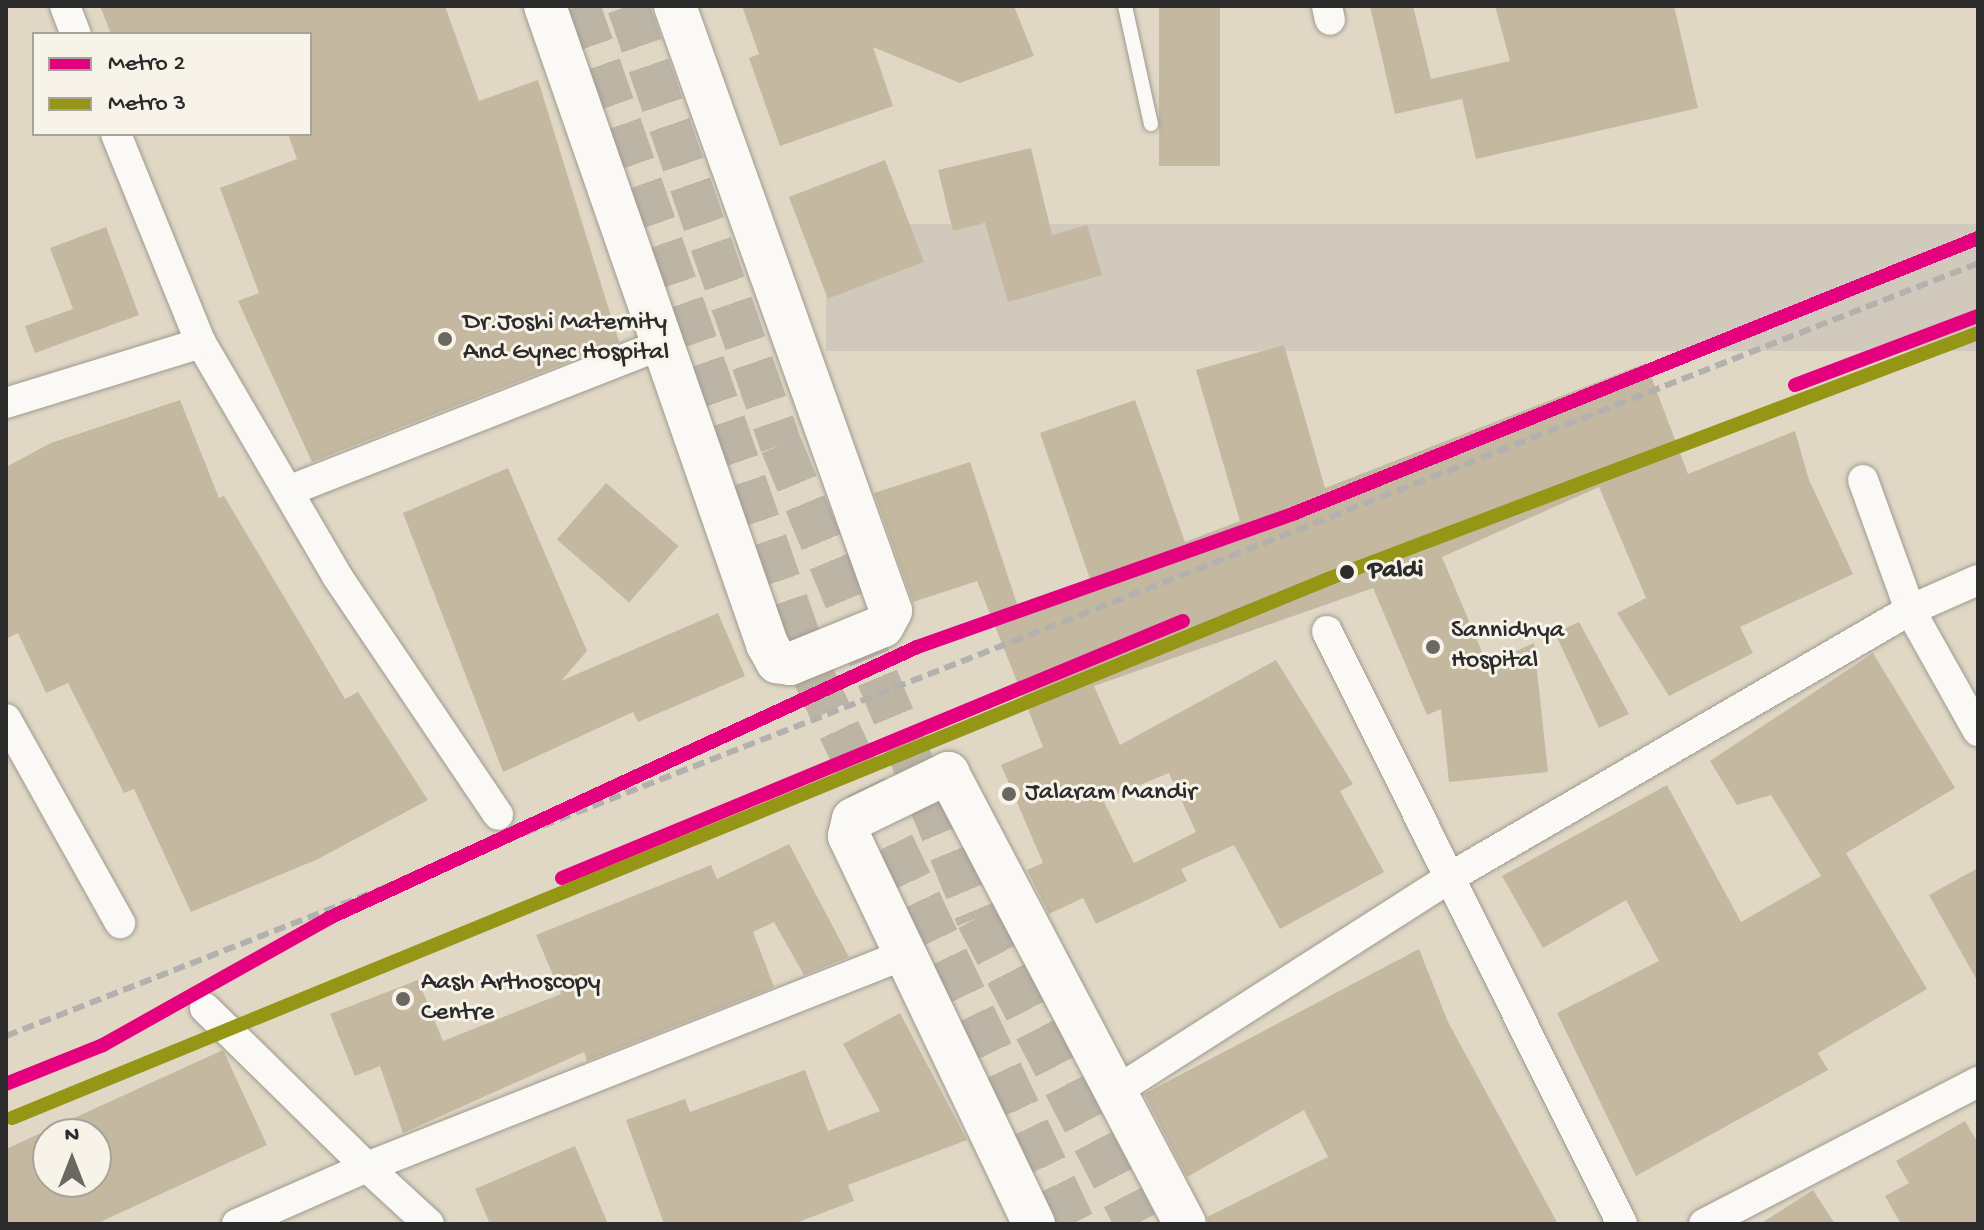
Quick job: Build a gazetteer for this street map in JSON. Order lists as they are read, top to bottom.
{
  "places": [
    "Dr.Joshi Maternity And Gynec Hospital",
    "Paldi",
    "Sannidhya Hospital",
    "Jalaram Mandir",
    "Aash Arthoscopy Centre"
  ],
  "lines": ["metro line 2", "metro line 3"],
  "legend": ["Metro 2", "Metro 3"],
  "north": "top"
}
